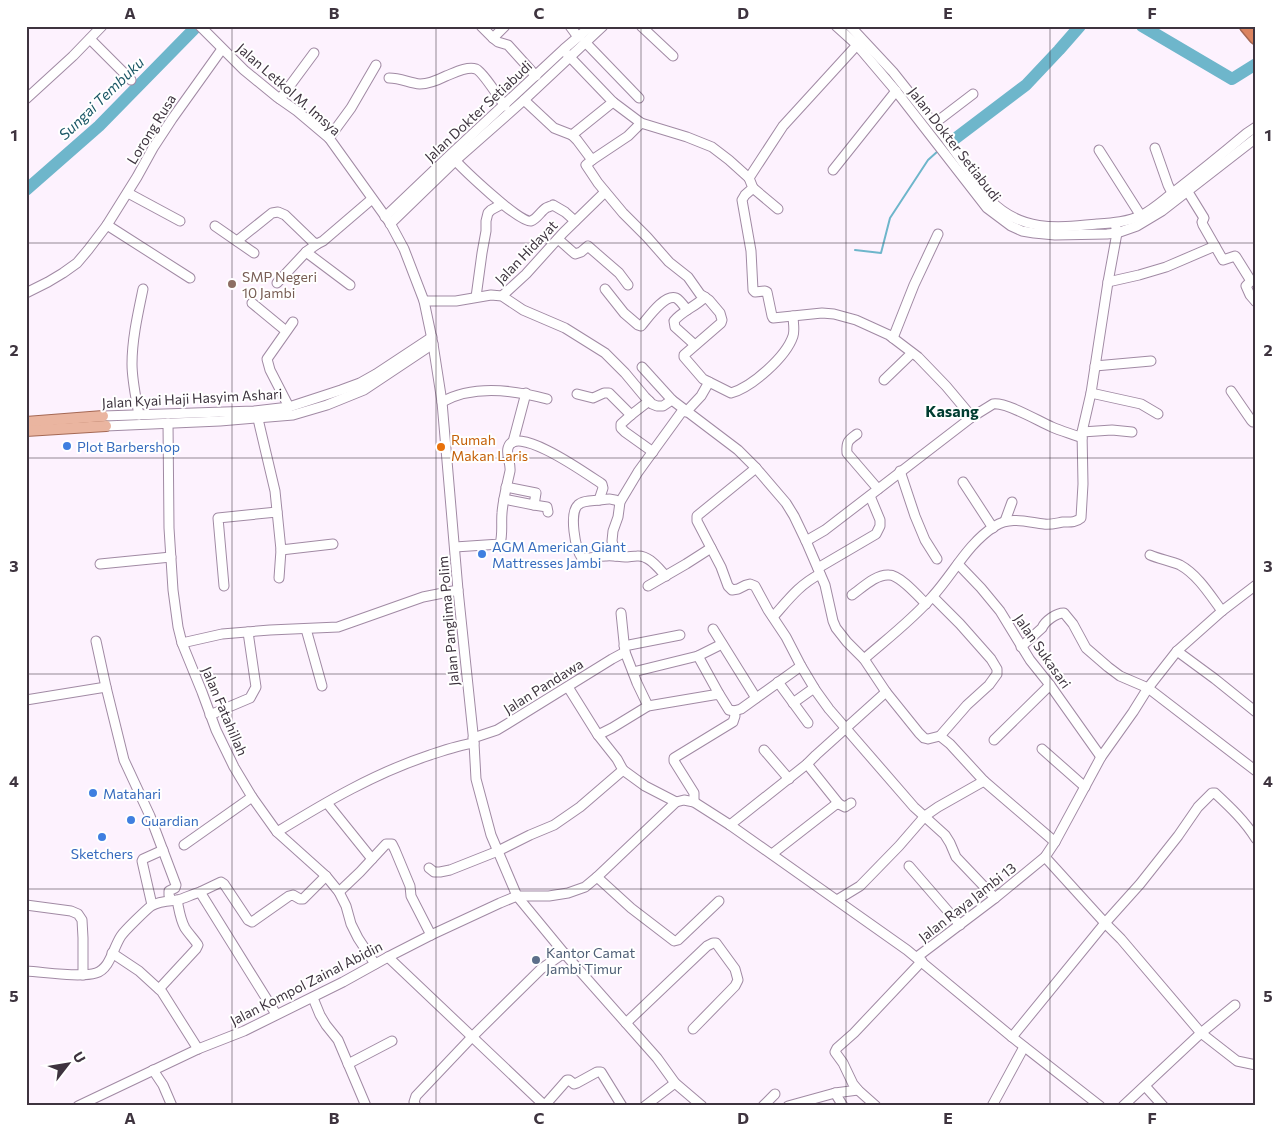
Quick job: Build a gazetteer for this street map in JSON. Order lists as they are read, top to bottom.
{
  "streets": {
    "main road": ["Jalan Kyai Haji Hasyim Ashari"],
    "street": [
      "Jalan Letkol M. Imsya",
      "Jalan Dokter Setiabudi",
      "Lorong Rusa",
      "Jalan Hidayat",
      "Jalan Panglima Polim",
      "Jalan Sukasari",
      "Jalan Pandawa",
      "Jalan Fatahillah",
      "Jalan Raya Jambi 13",
      "Jalan Kompol Zainal Abidin"
    ]
  },
  "crossings": [
    ["Jalan Letkol M. Imsya", "Jalan Dokter Setiabudi"],
    ["Jalan Letkol M. Imsya", "Lorong Rusa"],
    ["Jalan Letkol M. Imsya", "Jalan Hidayat"],
    ["Jalan Letkol M. Imsya", "Jalan Kyai Haji Hasyim Ashari"],
    ["Jalan Letkol M. Imsya", "Jalan Panglima Polim"],
    ["Jalan Kyai Haji Hasyim Ashari", "Jalan Panglima Polim"],
    ["Jalan Kyai Haji Hasyim Ashari", "Jalan Fatahillah"],
    ["Jalan Panglima Polim", "Jalan Pandawa"],
    ["Jalan Panglima Polim", "Jalan Kompol Zainal Abidin"],
    ["Jalan Sukasari", "Jalan Raya Jambi 13"],
    ["Jalan Pandawa", "Jalan Fatahillah"],
    ["Jalan Fatahillah", "Jalan Kompol Zainal Abidin"]
  ],
  "districts": ["Kasang"],
  "water": ["Sungai Tembuku"],
  "places": [
    "SMP Negeri 10 Jambi",
    "Plot Barbershop",
    "Rumah Makan Laris",
    "AGM American Giant Mattresses Jambi",
    "Matahari",
    "Guardian",
    "Sketchers",
    "Kantor Camat Jambi Timur"
  ],
  "north": "top right",
  "grid": {
    "columns": [
      "A",
      "B",
      "C",
      "D",
      "E",
      "F"
    ],
    "rows": [
      "1",
      "2",
      "3",
      "4",
      "5"
    ]
  }
}
